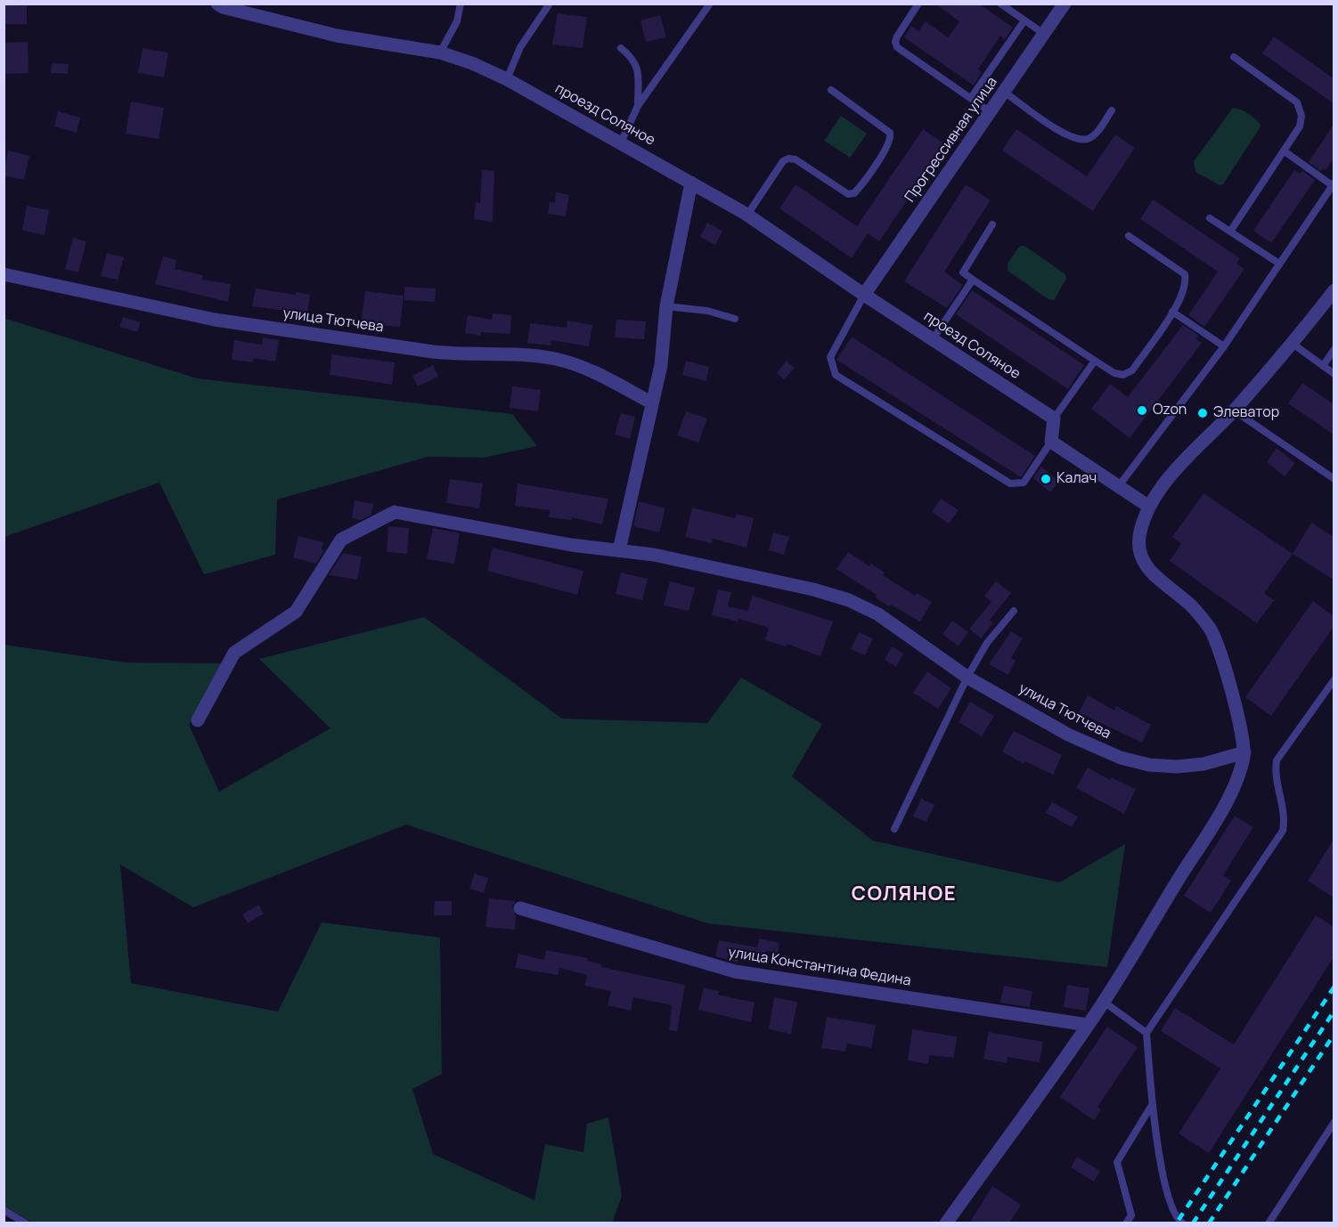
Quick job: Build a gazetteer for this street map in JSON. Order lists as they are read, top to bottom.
{
  "streets": {
    "street": [
      "проезд Соляное",
      "Прогрессивная улица",
      "улица Тютчева",
      "улица Константина Федина"
    ]
  },
  "crossings": [
    ["проезд Соляное", "Прогрессивная улица"]
  ],
  "districts": ["СОЛЯНОЕ"],
  "places": ["Ozon", "Элеватор", "Калач"]
}
